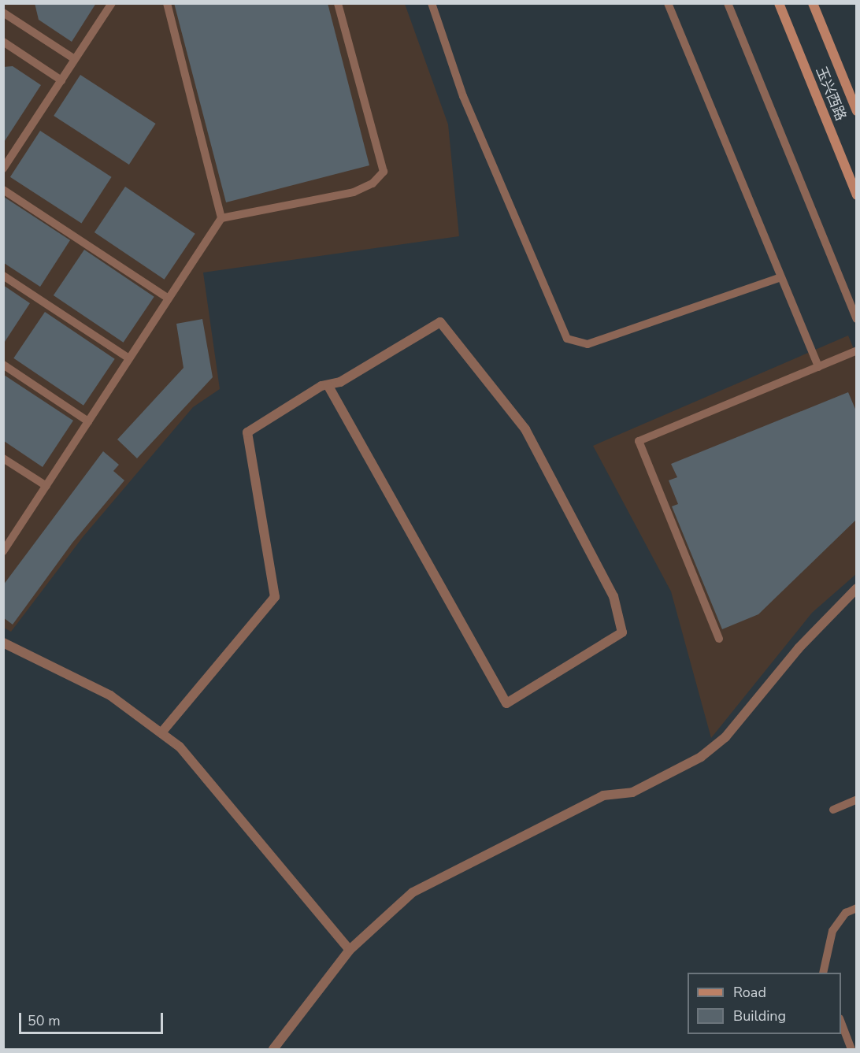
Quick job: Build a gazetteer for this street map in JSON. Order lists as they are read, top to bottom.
{
  "streets": {
    "main road": ["玉兴西路"]
  },
  "legend": ["Road", "Building"],
  "scale_bar": "50 m"
}
